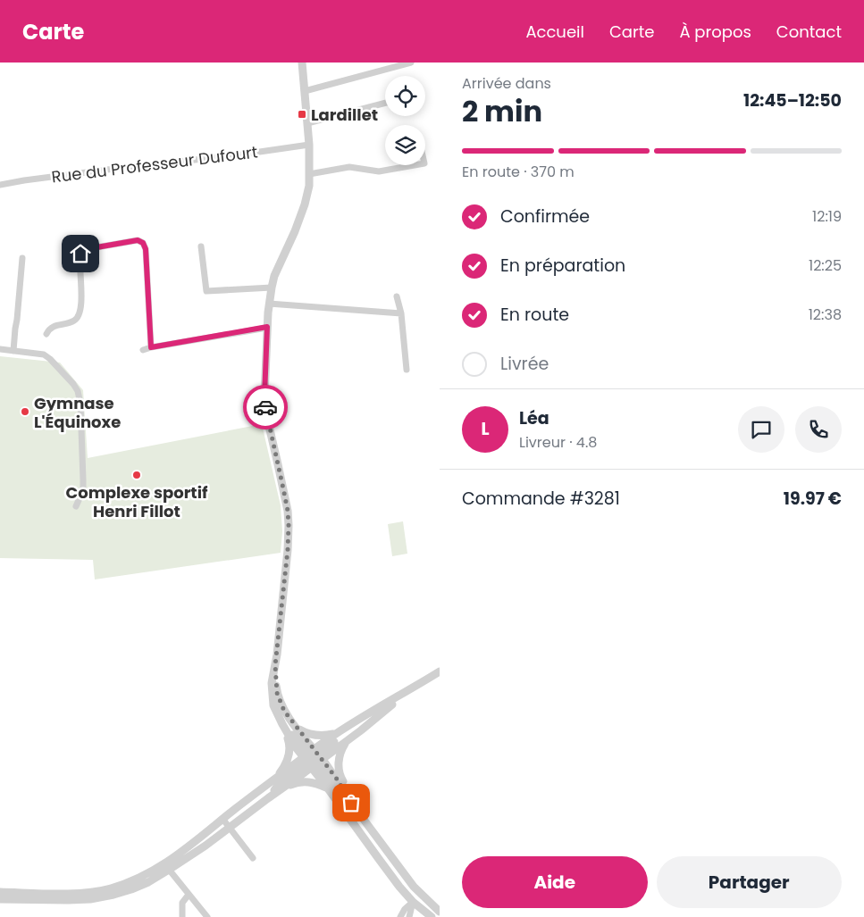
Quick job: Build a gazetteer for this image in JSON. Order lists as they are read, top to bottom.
{
  "streets": {
    "street": ["Rue du Professeur Dufourt"]
  },
  "places": {
    "transit": ["Lardillet"],
    "other": ["Gymnase L'Équinoxe", "Complexe sportif Henri Fillot"]
  },
  "page": {
    "header": "Carte",
    "nav": [
      "Accueil",
      "Carte",
      "À propos",
      "Contact"
    ],
    "heading": ["2 min", "Arrivée dans", "12:45–12:50"],
    "panel": [
      "Léa",
      "Livreur · 4.8",
      "Commande #3281",
      "19.97 €"
    ],
    "bar": "En route · 370 m",
    "list": [
      ["Confirmée", "12:19"],
      ["En préparation", "12:25"],
      ["En route", "12:38"],
      "Livrée"
    ],
    "round": "L",
    "buttons": ["Aide", "Partager"]
  }
}
